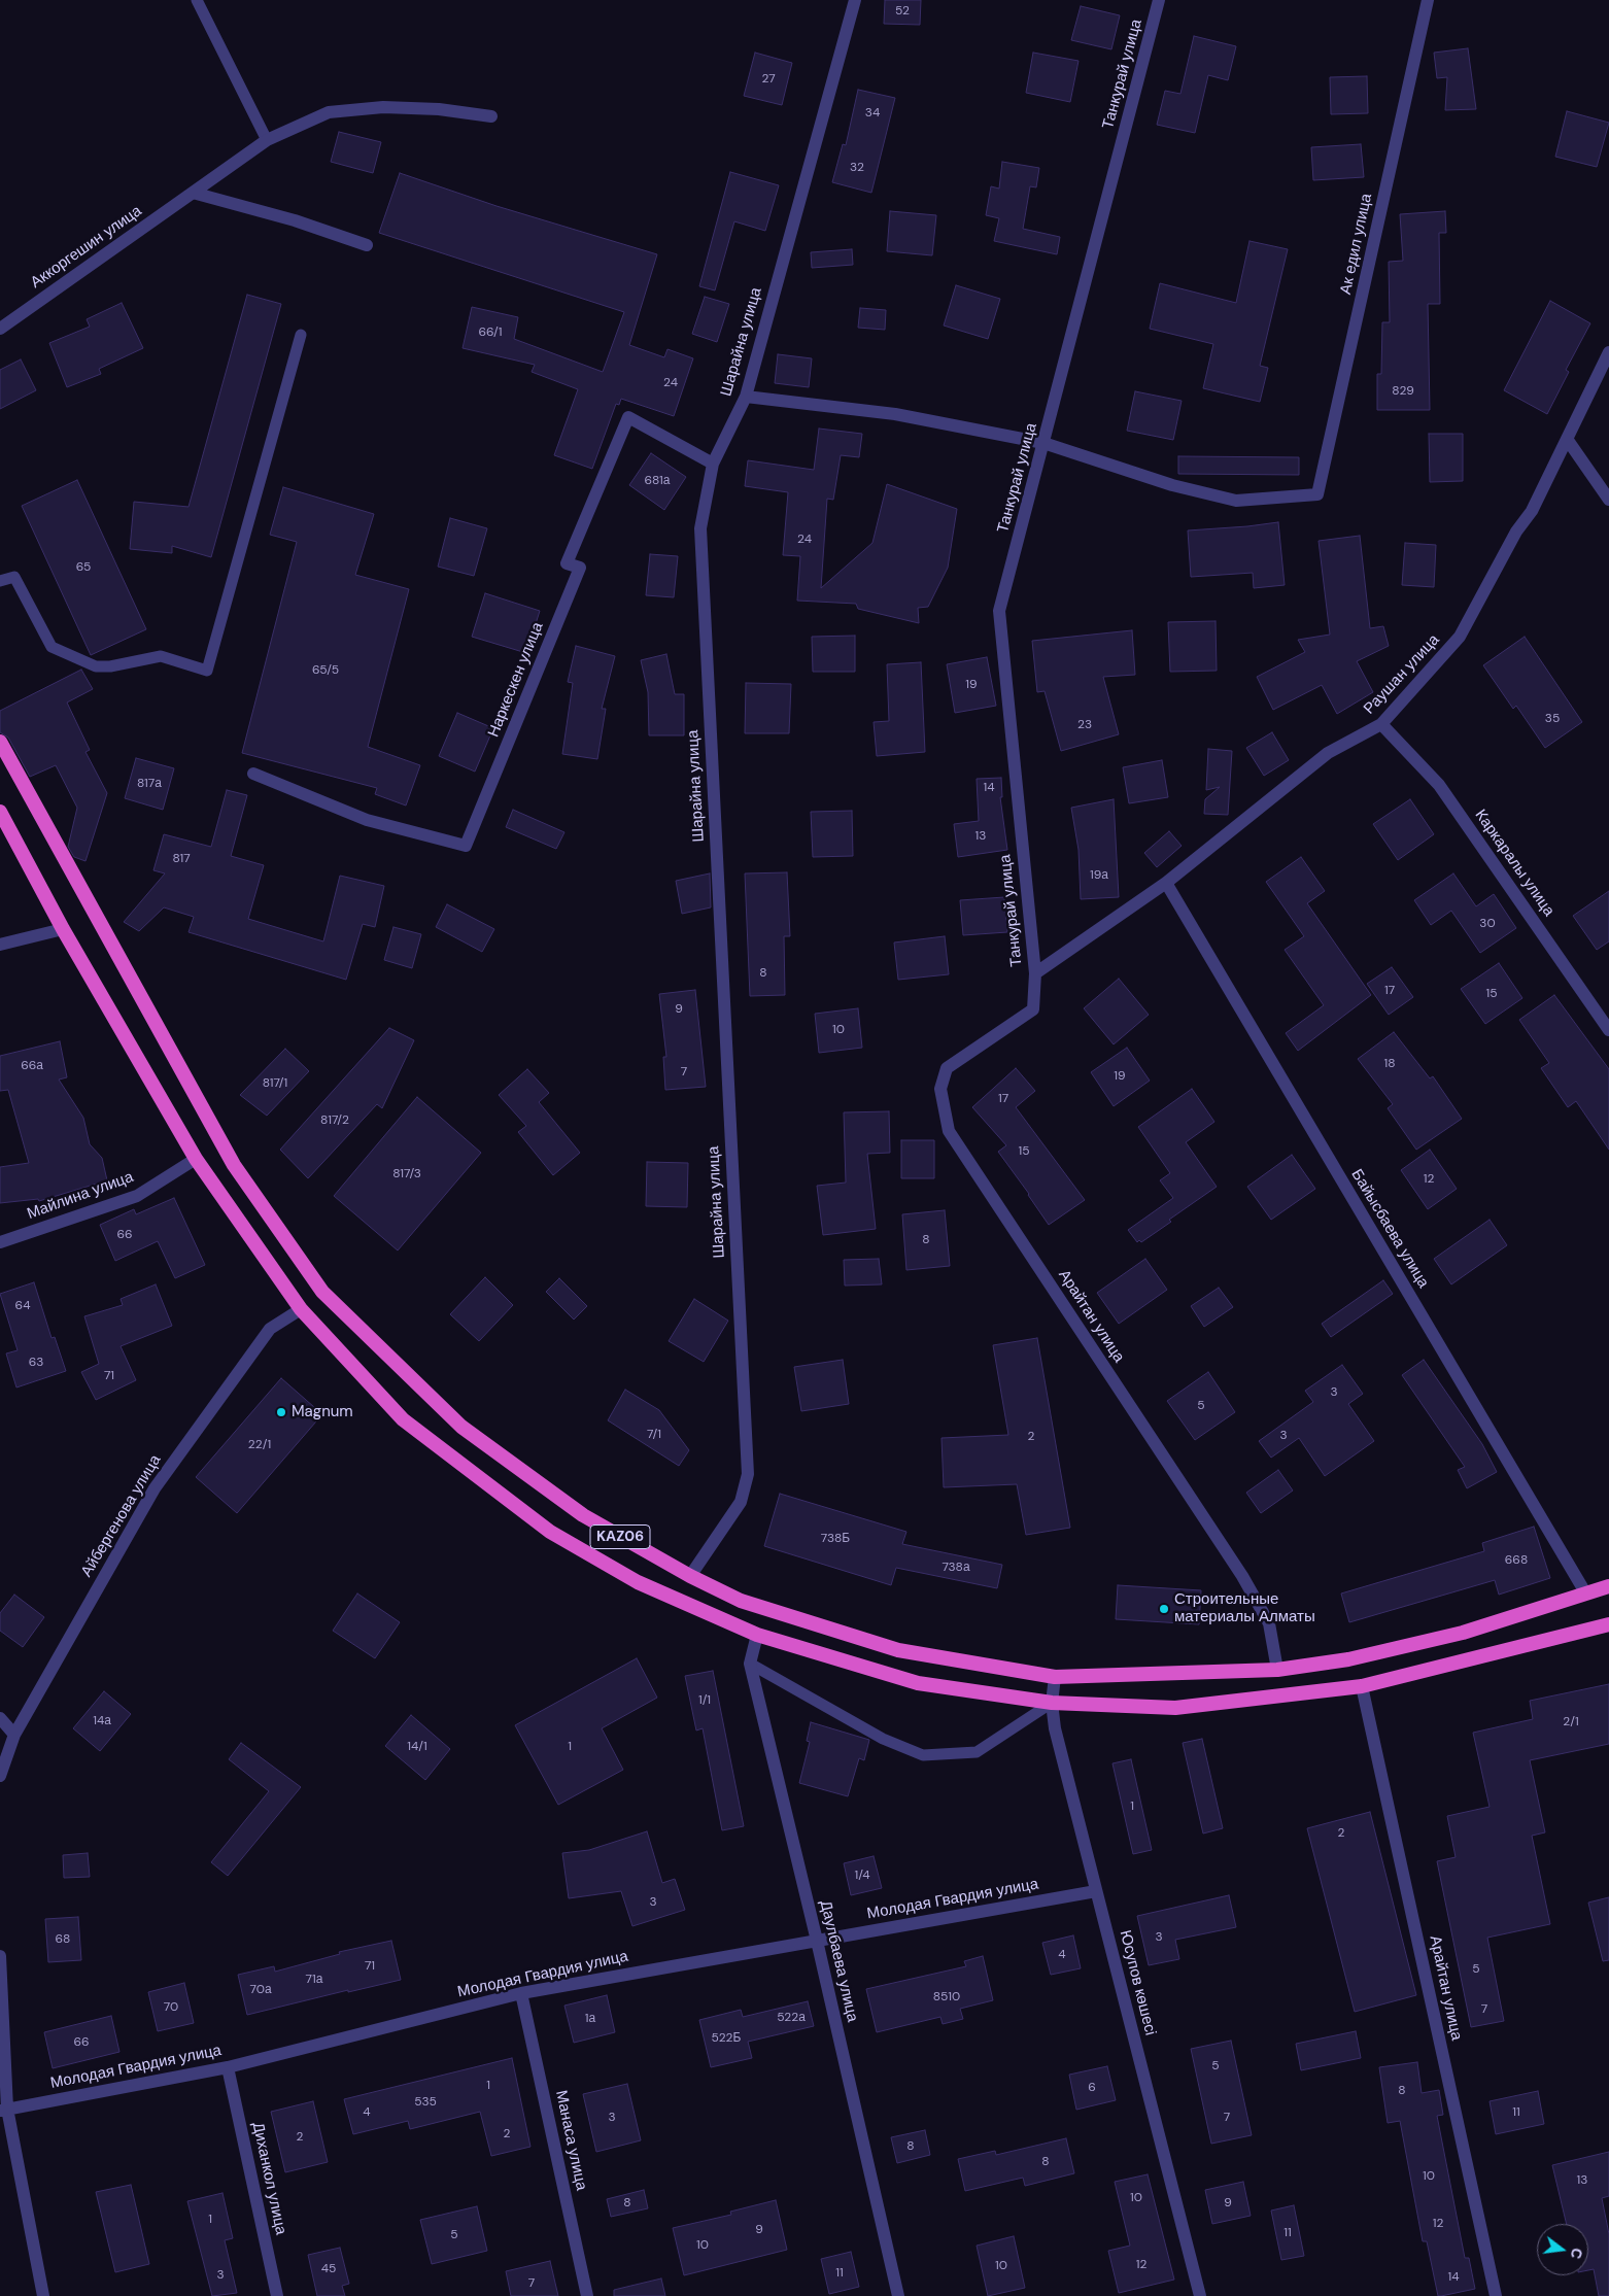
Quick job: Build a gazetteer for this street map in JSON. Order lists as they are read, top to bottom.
{
  "streets": {
    "highway": ["KАZ06"],
    "street": [
      "Танкурай улица",
      "Ак едил улица",
      "Аккоргешин улица",
      "Шарайна улица",
      "Раушан улица",
      "Наркескен улица",
      "Каркаралы улица",
      "Майлина улица",
      "Байысбаева улица",
      "Арайтан улица",
      "Айбергенова улица",
      "Молодая Гвардия улица",
      "Даулбаева улица",
      "Юсупов көшесі",
      "Манаса улица",
      "Диханкол улица"
    ]
  },
  "crossings": [
    ["Танкурай улица", "Ак едил улица"],
    ["Танкурай улица", "Раушан улица"],
    ["Танкурай улица", "Арайтан улица"],
    ["Шарайна улица", "Наркескен улица"],
    ["Шарайна улица", "KАZ06"],
    ["Раушан улица", "Каркаралы улица"],
    ["Раушан улица", "Байысбаева улица"],
    ["Раушан улица", "Арайтан улица"],
    ["Майлина улица", "KАZ06"],
    ["Байысбаева улица", "KАZ06"],
    ["Арайтан улица", "KАZ06"],
    ["Айбергенова улица", "KАZ06"],
    ["KАZ06", "Даулбаева улица"],
    ["KАZ06", "Юсупов көшесі"],
    ["Молодая Гвардия улица", "Даулбаева улица"],
    ["Молодая Гвардия улица", "Юсупов көшесі"],
    ["Молодая Гвардия улица", "Манаса улица"],
    ["Молодая Гвардия улица", "Диханкол улица"]
  ],
  "places": ["Magnum", "Строительные материалы Алматы"],
  "house_numbers": [
    "52",
    "27",
    "34",
    "32",
    "66/1",
    "24",
    "829",
    "681а",
    "24",
    "65",
    "65/5",
    "19",
    "35",
    "23",
    "817а",
    "14",
    "13",
    "817",
    "19а",
    "30",
    "8",
    "17",
    "15",
    "9",
    "10",
    "18",
    "66а",
    "7",
    "19",
    "817/1",
    "17",
    "817/2",
    "15",
    "817/3",
    "12",
    "66",
    "8",
    "64",
    "63",
    "71",
    "3",
    "5",
    "7/1",
    "3",
    "2",
    "22/1",
    "738Б",
    "668",
    "738а",
    "1/1",
    "14а",
    "2/1",
    "14/1",
    "1",
    "1",
    "2",
    "1/4",
    "3",
    "3",
    "68",
    "4",
    "71",
    "5",
    "71а",
    "70а",
    "8510",
    "70",
    "7",
    "522а",
    "1а",
    "522Б",
    "66",
    "5",
    "1",
    "6",
    "8",
    "535",
    "4",
    "11",
    "3",
    "7",
    "2",
    "2",
    "8",
    "8",
    "10",
    "13",
    "10",
    "8",
    "9",
    "1",
    "12",
    "9",
    "11",
    "5",
    "10",
    "12",
    "10",
    "45",
    "11",
    "3",
    "14",
    "7"
  ],
  "north": "right"
}
